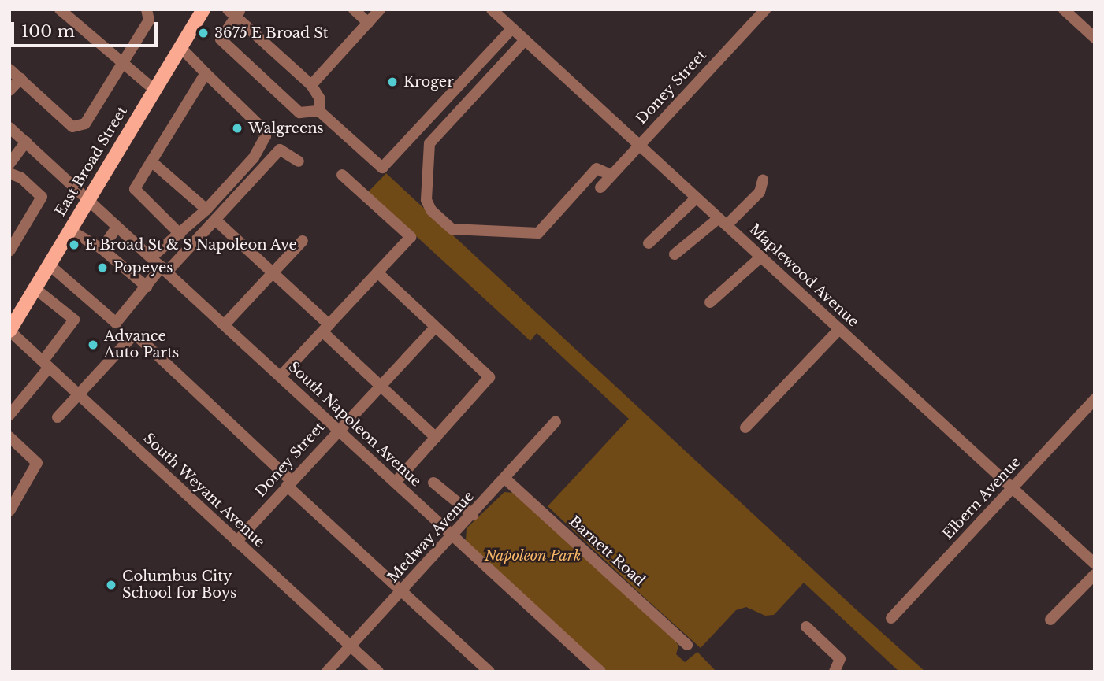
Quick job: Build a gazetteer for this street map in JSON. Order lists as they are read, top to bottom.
{
  "streets": {
    "main road": ["East Broad Street"],
    "street": [
      "Doney Street",
      "Maplewood Avenue",
      "South Napoleon Avenue",
      "South Weyant Avenue",
      "Elbern Avenue",
      "Medway Avenue",
      "Barnett Road"
    ]
  },
  "crossings": [
    ["Doney Street", "Maplewood Avenue"],
    ["Doney Street", "South Napoleon Avenue"],
    ["Doney Street", "South Weyant Avenue"],
    ["East Broad Street", "South Napoleon Avenue"],
    ["East Broad Street", "South Weyant Avenue"],
    ["Maplewood Avenue", "Elbern Avenue"],
    ["South Napoleon Avenue", "Medway Avenue"],
    ["South Weyant Avenue", "Medway Avenue"],
    ["Medway Avenue", "Barnett Road"]
  ],
  "parks": ["Napoleon Park"],
  "places": [
    "3675 E Broad St",
    "Kroger",
    "Walgreens",
    "E Broad St & S Napoleon Ave",
    "Popeyes",
    "Advance Auto Parts",
    "Columbus City School for Boys"
  ],
  "scale_bar": "100 m"
}
